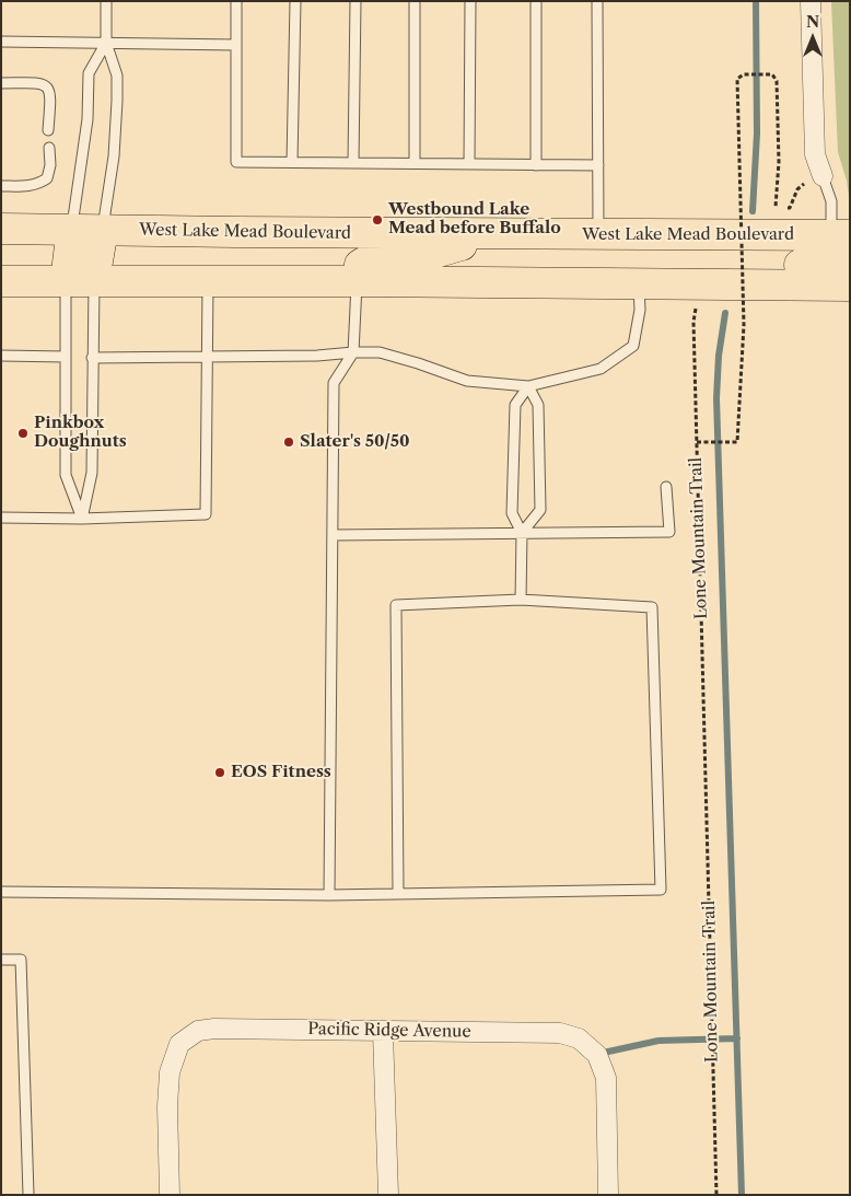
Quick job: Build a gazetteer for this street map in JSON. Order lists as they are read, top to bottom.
{
  "streets": {
    "main road": ["West Lake Mead Boulevard"],
    "street": ["Pacific Ridge Avenue"],
    "path": ["Lone Mountain Trail"]
  },
  "places": [
    "Westbound Lake Mead before Buffalo",
    "Pinkbox Doughnuts",
    "Slater's 50/50",
    "EOS Fitness"
  ],
  "north": "top"
}
